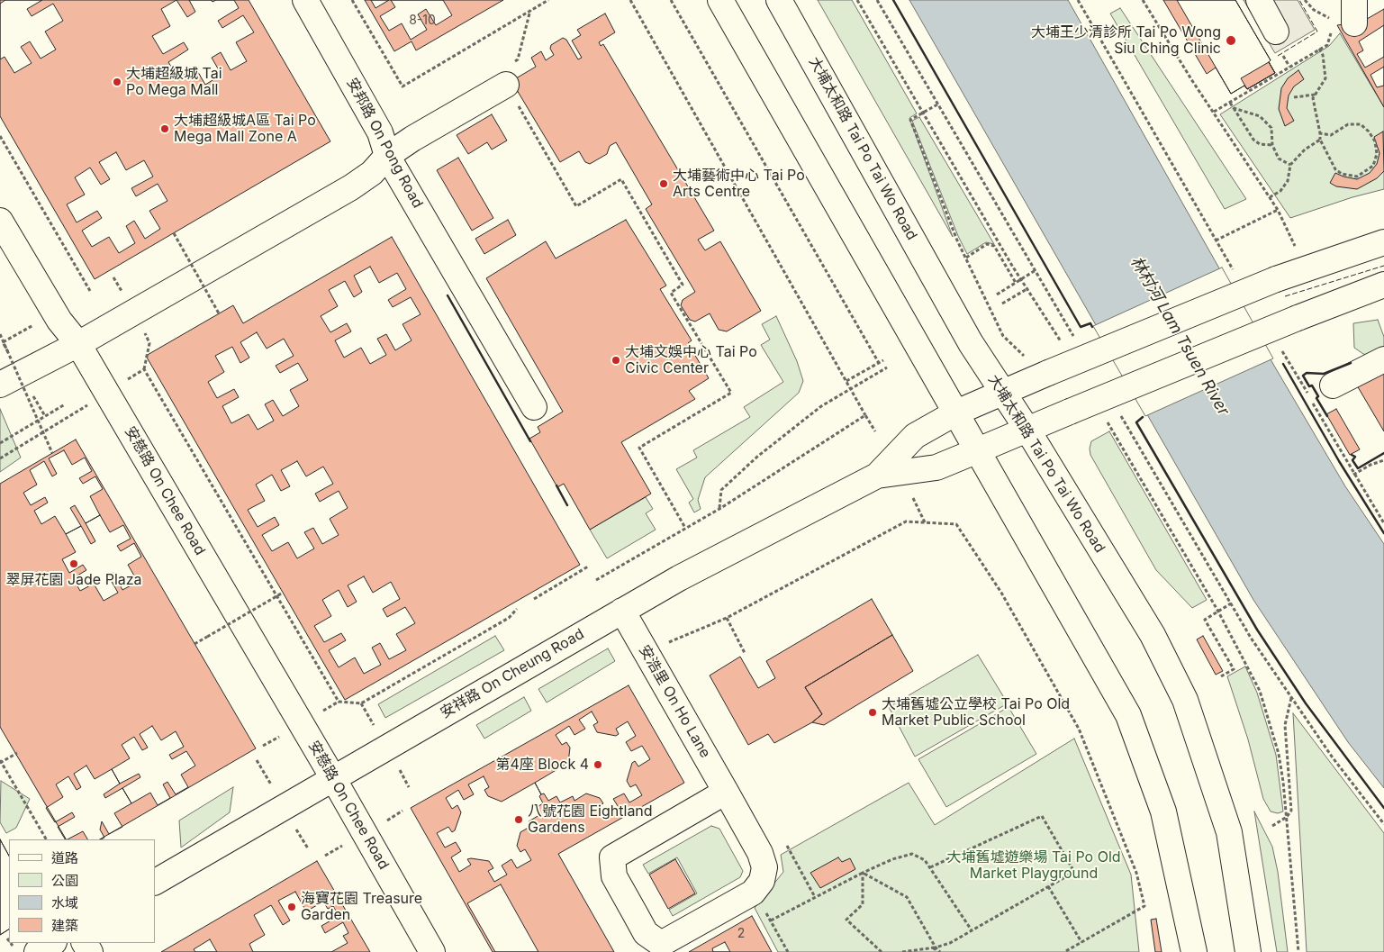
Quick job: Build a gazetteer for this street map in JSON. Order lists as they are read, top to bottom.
{
  "streets": {
    "street": [
      "安邦路 On Pong Road",
      "大埔太和路 Tai Po Tai Wo Road",
      "安慈路 On Chee Road",
      "安祥路 On Cheung Road",
      "安浩里 On Ho Lane"
    ]
  },
  "crossings": [
    ["大埔太和路 Tai Po Tai Wo Road", "安祥路 On Cheung Road"],
    ["安慈路 On Chee Road", "安祥路 On Cheung Road"],
    ["安祥路 On Cheung Road", "安浩里 On Ho Lane"]
  ],
  "water": ["林村河 Lam Tsuen River"],
  "parks": ["大埔舊墟遊樂場 Tai Po Old Market Playground"],
  "places": [
    "大埔王少清診所 Tai Po Wong Siu Ching Clinic",
    "大埔超級城 Tai Po Mega Mall",
    "大埔超級城A區 Tai Po Mega Mall Zone A",
    "大埔藝術中心 Tai Po Arts Centre",
    "大埔文娛中心 Tai Po Civic Center",
    "翠屏花園 Jade Plaza",
    "大埔舊墟公立學校 Tai Po Old Market Public School",
    "第4座 Block 4",
    "八號花園 Eightland Gardens",
    "海寶花園 Treasure Garden"
  ],
  "house_numbers": ["8-10", "2"],
  "legend": [
    "道路",
    "公園",
    "水域",
    "建築"
  ]
}
